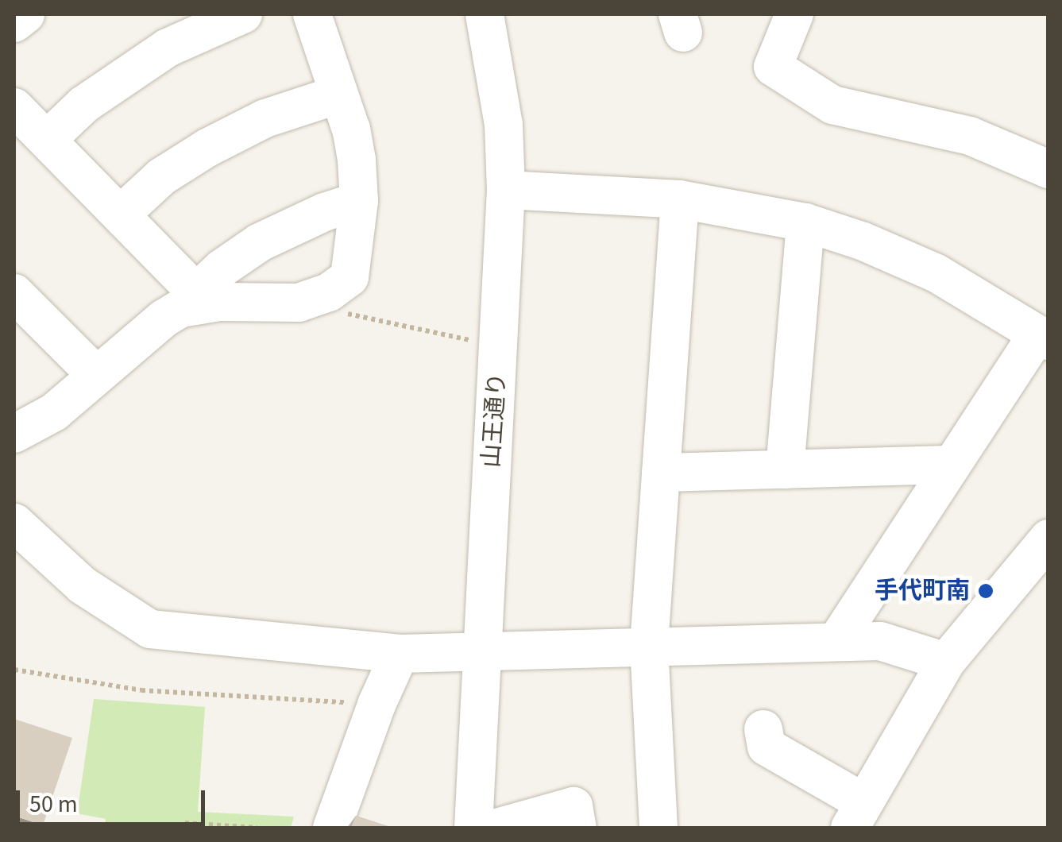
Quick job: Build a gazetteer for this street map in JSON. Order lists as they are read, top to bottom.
{
  "streets": {
    "street": ["山王通り"]
  },
  "places": ["手代町南"],
  "scale_bar": "50 m"
}
